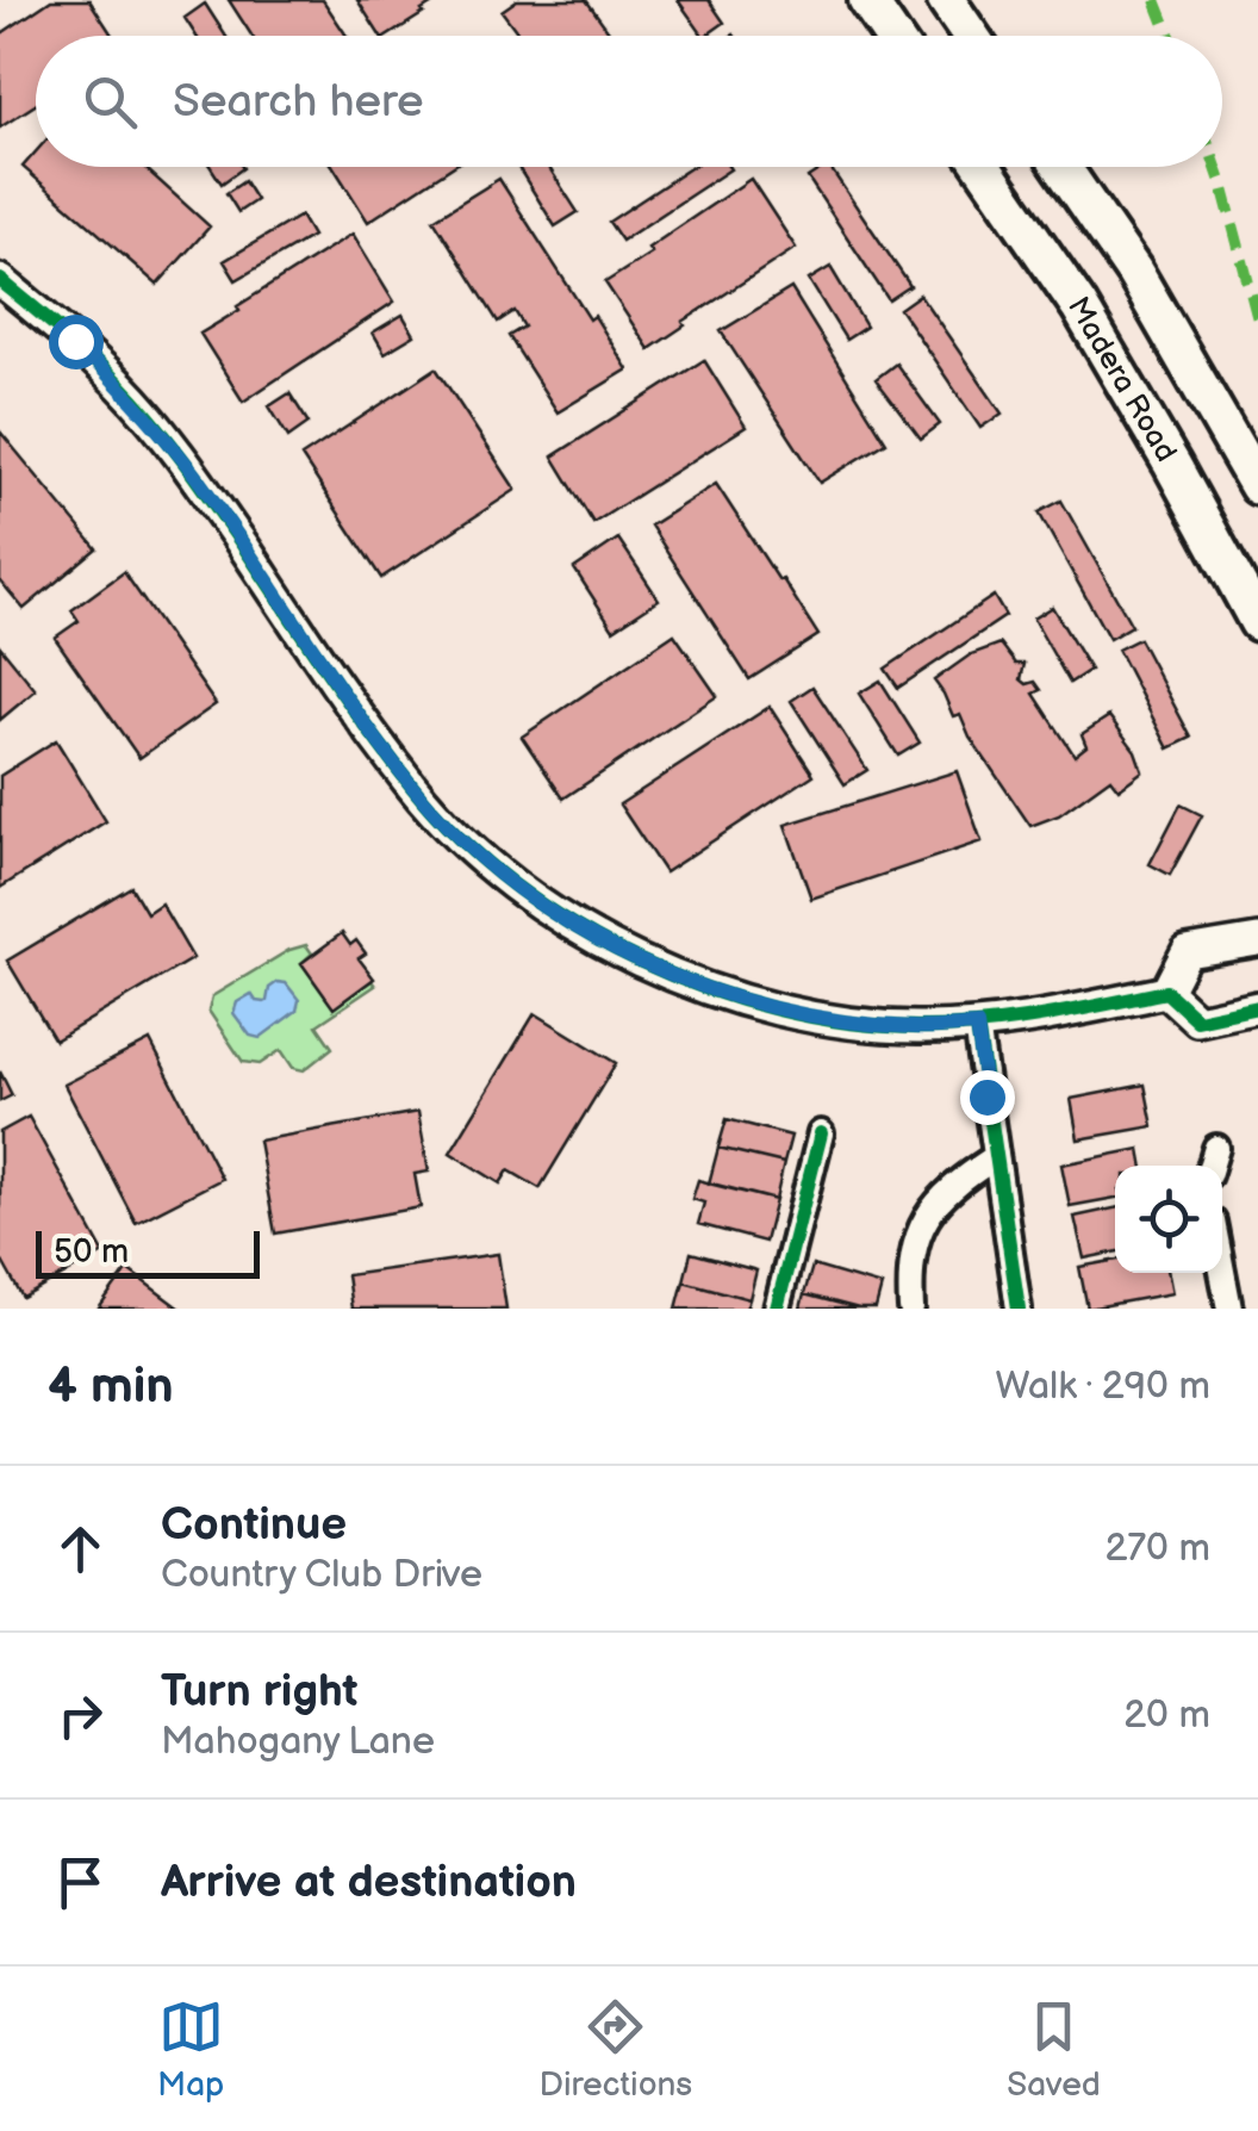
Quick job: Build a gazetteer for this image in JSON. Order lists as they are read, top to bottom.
{
  "streets": {
    "main road": ["Madera Road"]
  },
  "scale_bar": "50 m",
  "page": {
    "search": "Search here",
    "scale": "50 m",
    "heading": ["4 min", "Walk · 290 m"],
    "list": [
      ["Continue", "Country Club Drive", "270 m"],
      ["Turn right", "Mahogany Lane", "20 m"],
      "Arrive at destination"
    ],
    "nav": ["Map", "Directions", "Saved"]
  }
}
